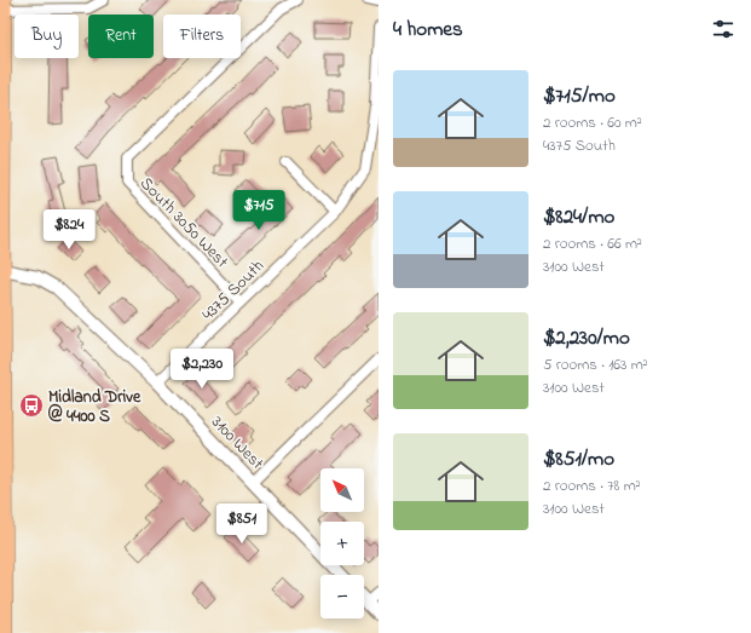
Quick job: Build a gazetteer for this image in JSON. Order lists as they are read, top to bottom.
{
  "streets": {
    "street": ["South 3050 West", "4375 South", "3100 West"]
  },
  "crossings": [
    ["South 3050 West", "4375 South"],
    ["4375 South", "3100 West"]
  ],
  "places": {
    "bus stop": ["Midland Drive @ 4400 S"]
  },
  "north": "top left",
  "page": {
    "heading": "4 homes",
    "chip": ["Buy", "Rent", "Filters"],
    "list": [
      {
        "name": "$715/mo",
        "note": "2 rooms · 60 m² · 4375 South"
      },
      {
        "name": "$824/mo",
        "note": "2 rooms · 66 m² · 3100 West"
      },
      {
        "name": "$2,230/mo",
        "note": "5 rooms · 163 m² · 3100 West"
      },
      {
        "name": "$851/mo",
        "note": "2 rooms · 78 m² · 3100 West"
      }
    ],
    "price": [
      "$715",
      "$824",
      "$2,230",
      "$851"
    ],
    "map_buttons": ["+", "−"]
  }
}
